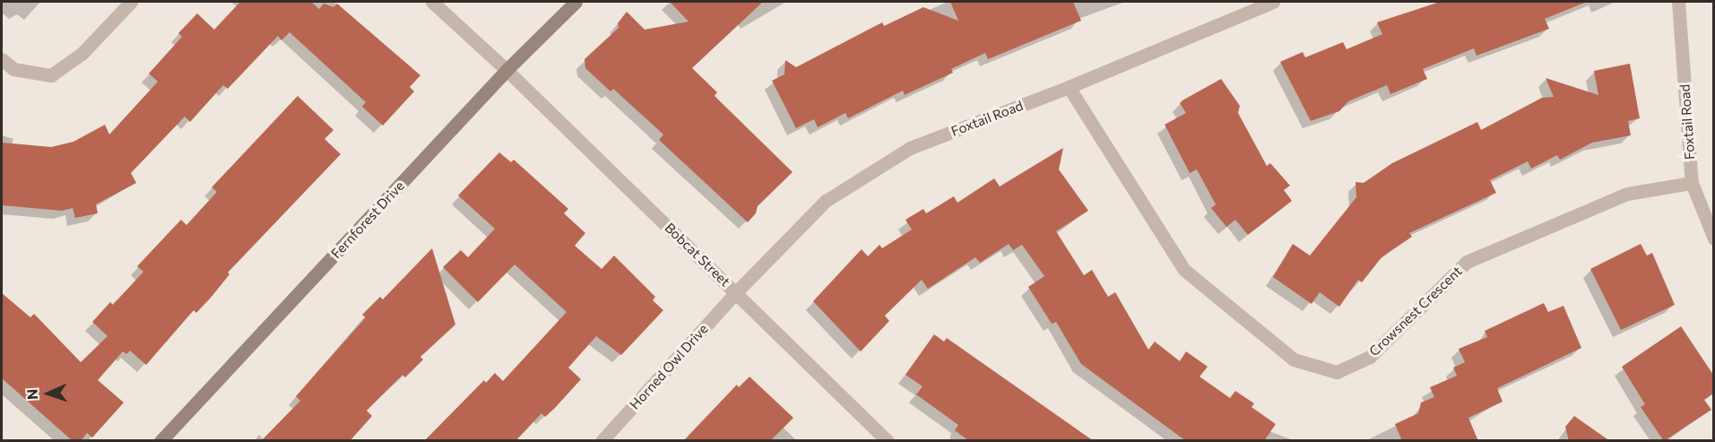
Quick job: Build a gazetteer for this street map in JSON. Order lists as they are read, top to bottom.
{
  "streets": {
    "street": [
      "Foxtail Road",
      "Fernforest Drive",
      "Bobcat Street",
      "Crowsnest Crescent",
      "Horned Owl Drive"
    ]
  },
  "crossings": [
    ["Foxtail Road", "Bobcat Street"],
    ["Foxtail Road", "Crowsnest Crescent"],
    ["Foxtail Road", "Horned Owl Drive"],
    ["Fernforest Drive", "Bobcat Street"],
    ["Bobcat Street", "Horned Owl Drive"]
  ],
  "north": "left"
}
